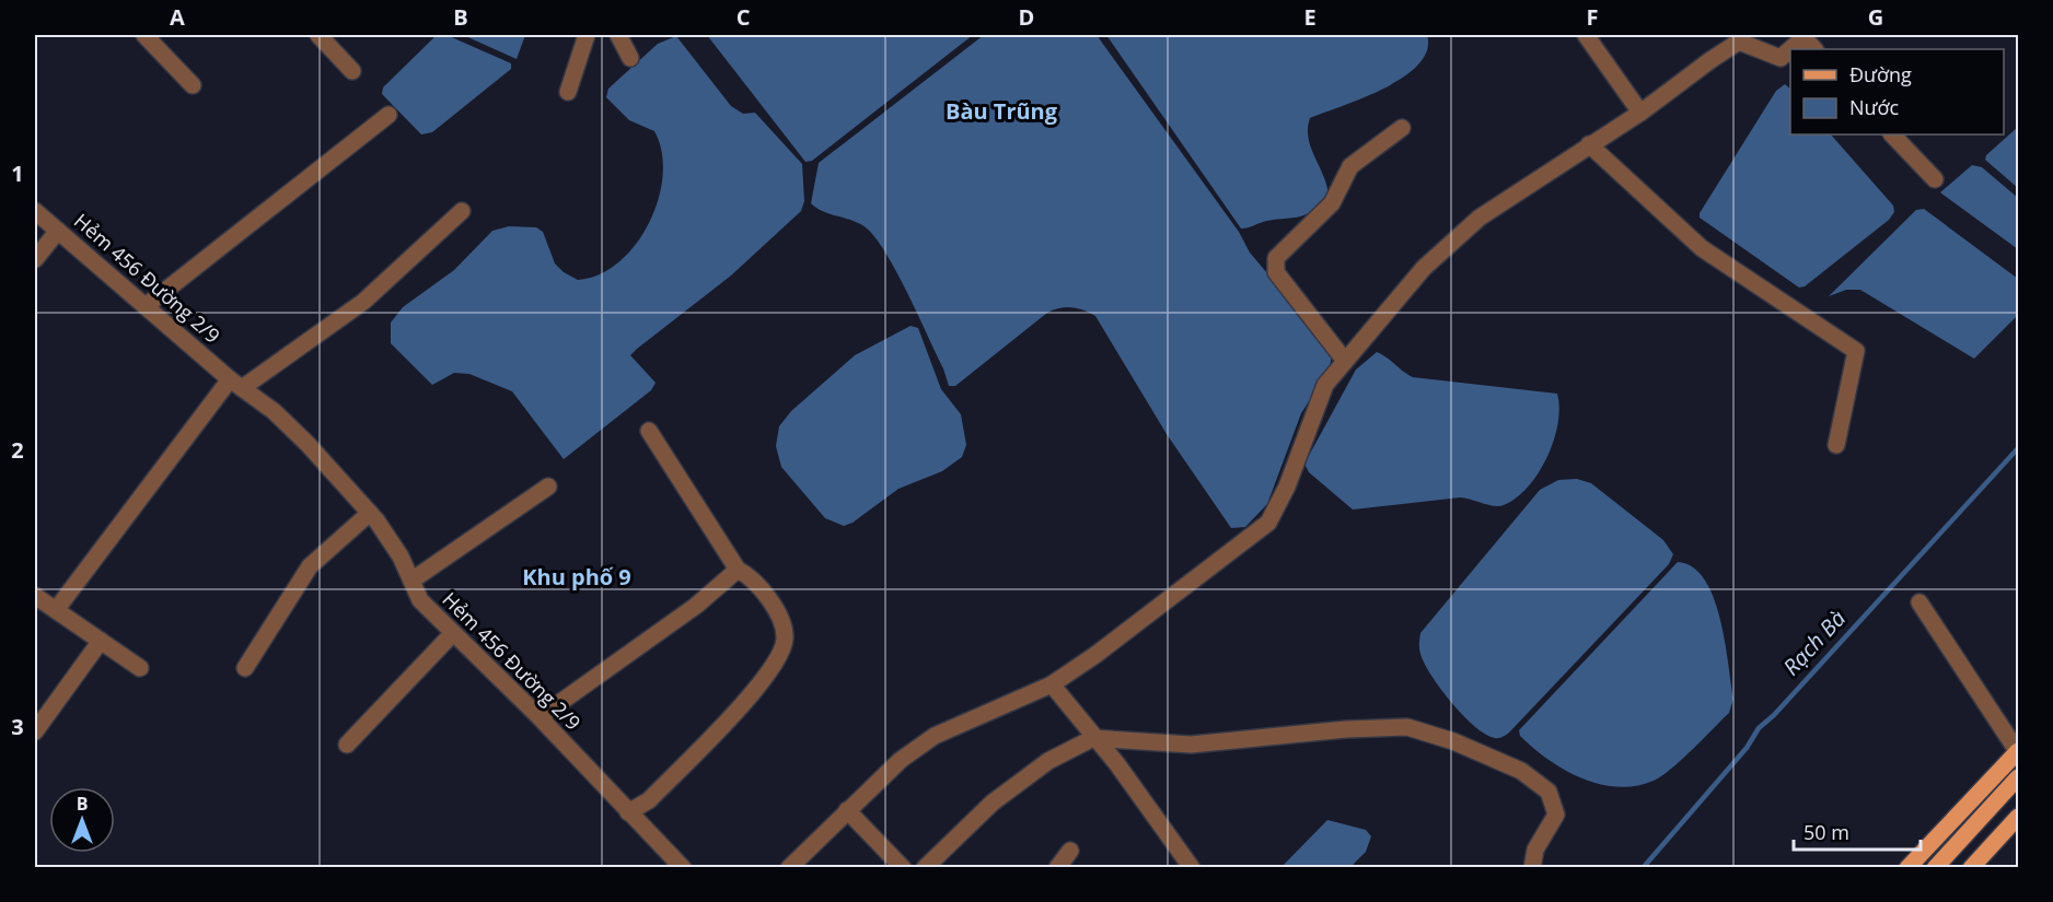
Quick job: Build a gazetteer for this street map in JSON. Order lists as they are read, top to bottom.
{
  "streets": {
    "street": ["Hẻm 456 Đường 2/9"]
  },
  "districts": ["Bàu Trũng", "Khu phố 9"],
  "water": ["Rạch Bà"],
  "legend": ["Đường", "Nước"],
  "scale_bar": "50 m",
  "north": "top",
  "grid": {
    "columns": [
      "A",
      "B",
      "C",
      "D",
      "E",
      "F",
      "G"
    ],
    "rows": ["1", "2", "3"]
  }
}
